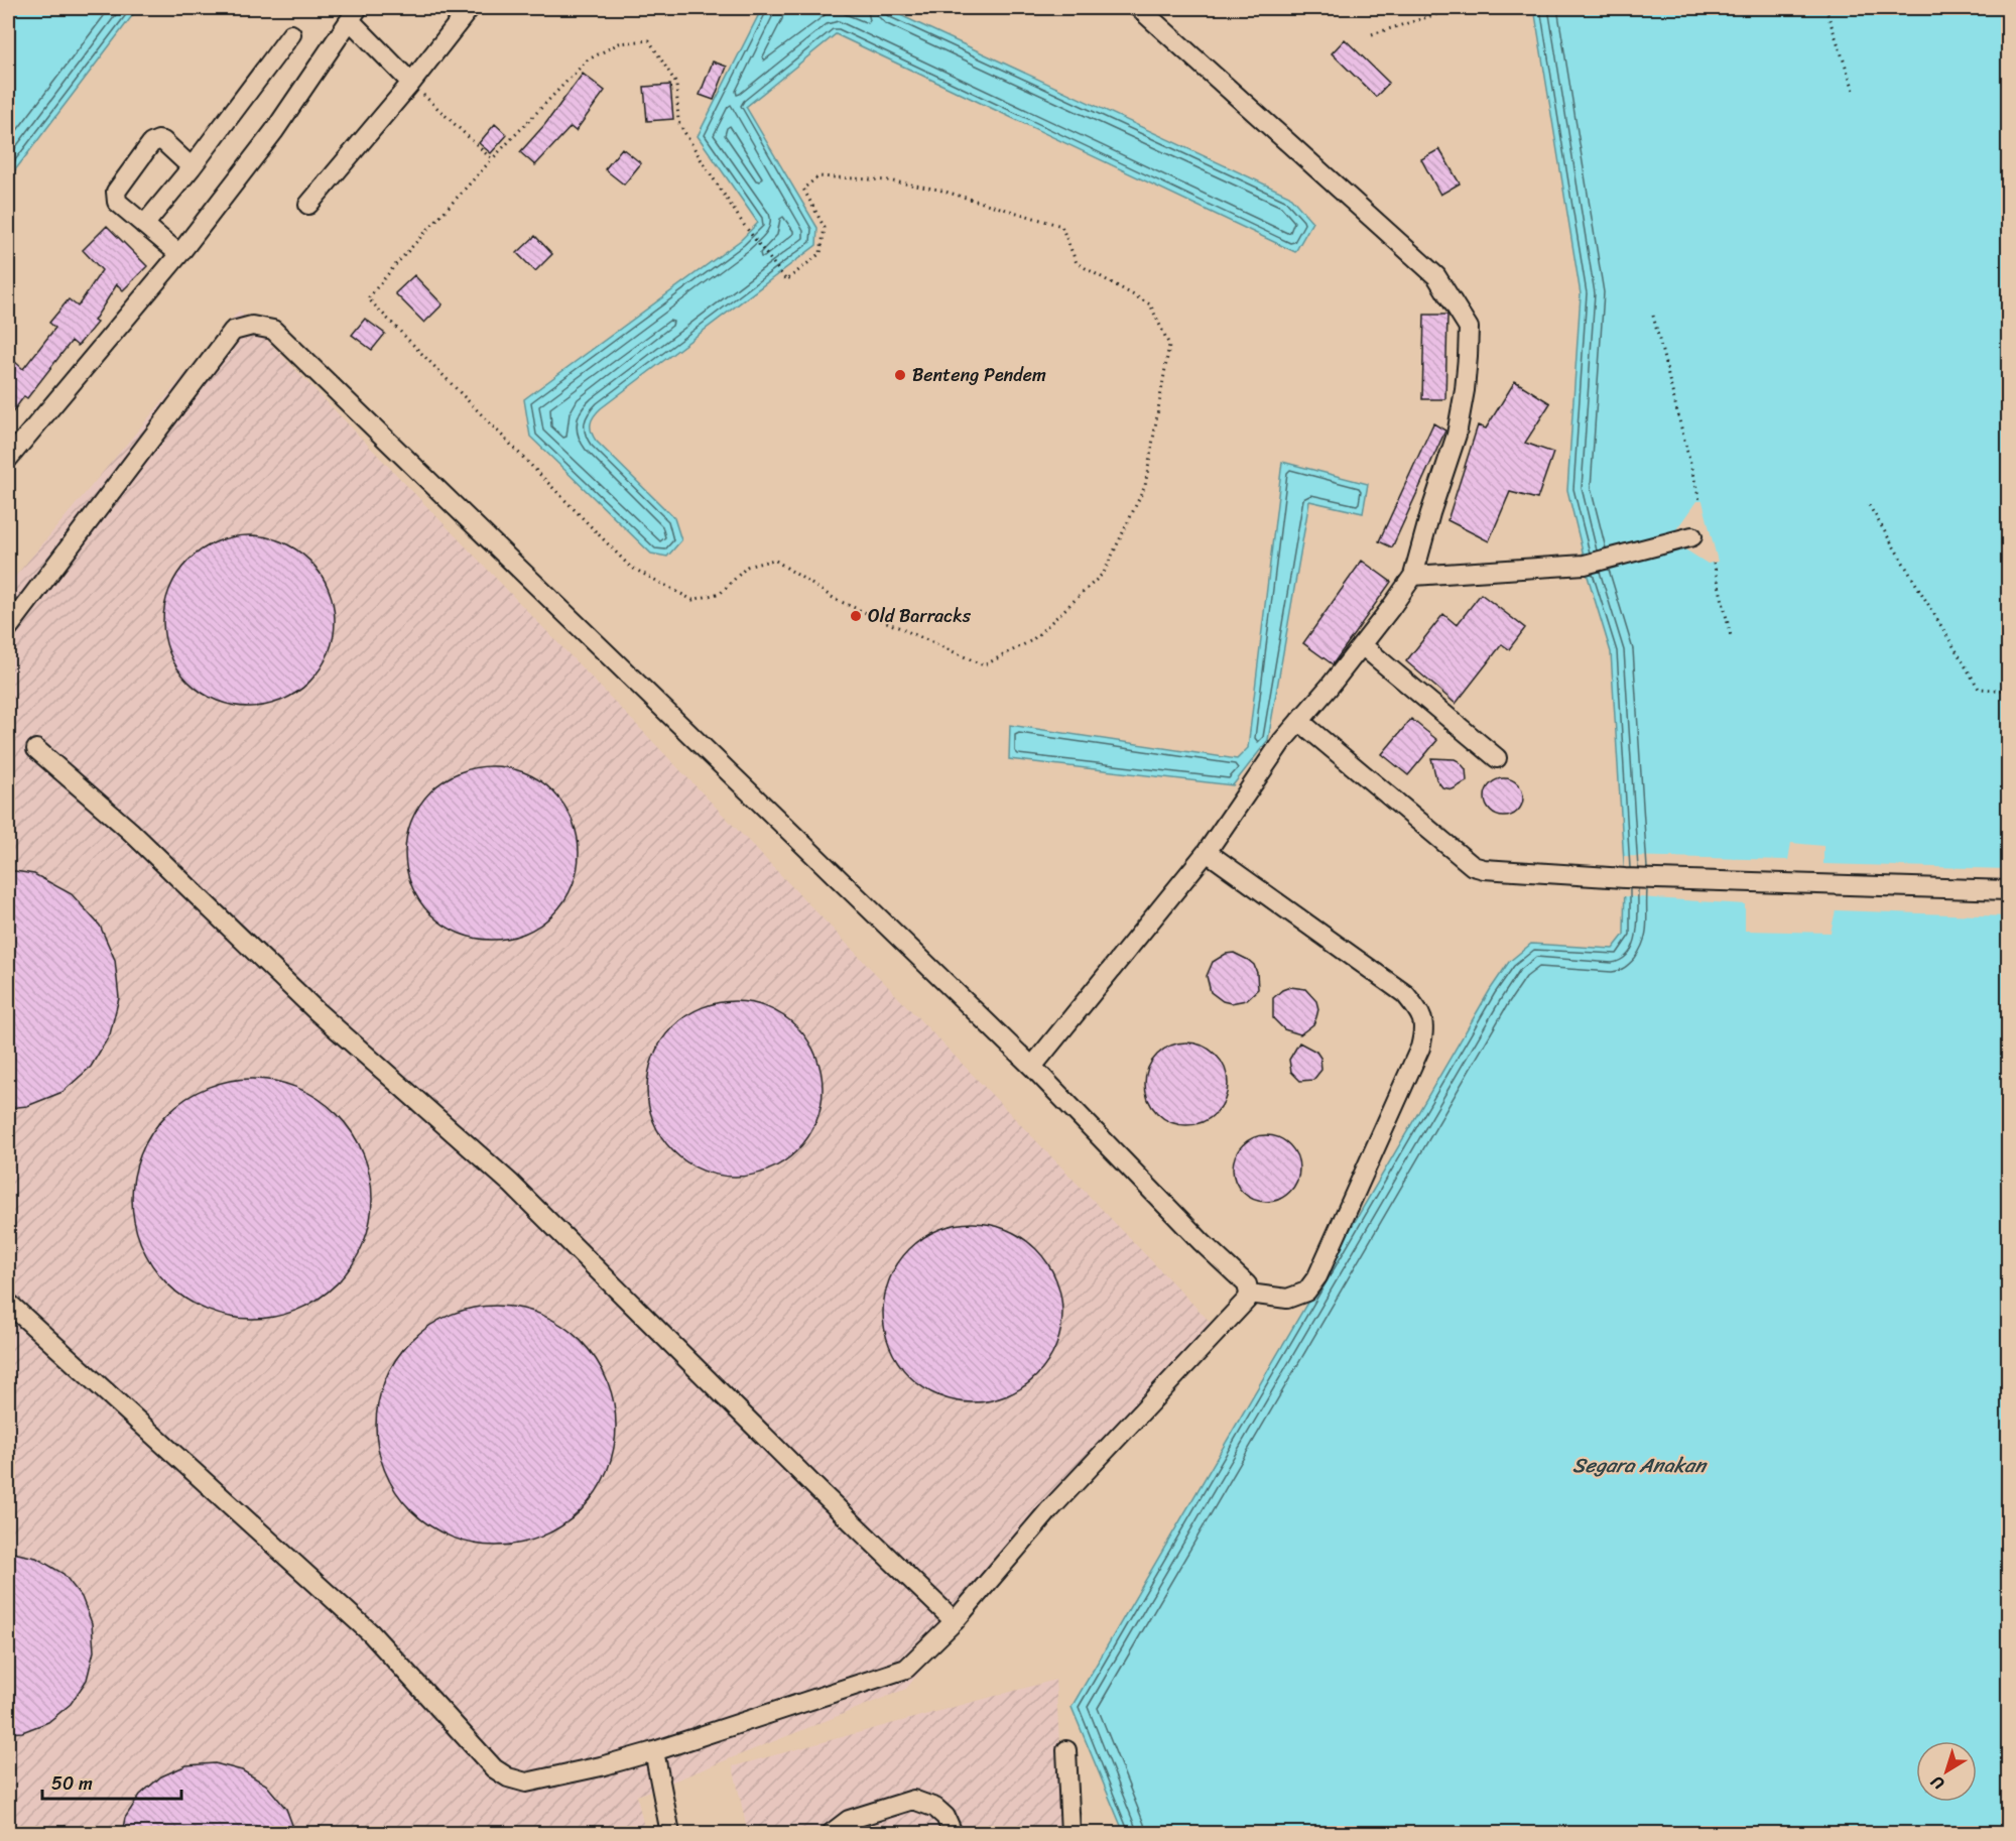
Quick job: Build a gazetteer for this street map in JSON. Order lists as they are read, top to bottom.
{
  "water": ["Segara Anakan"],
  "places": ["Benteng Pendem", "Old Barracks"],
  "scale_bar": "50 m",
  "north": "bottom left"
}
